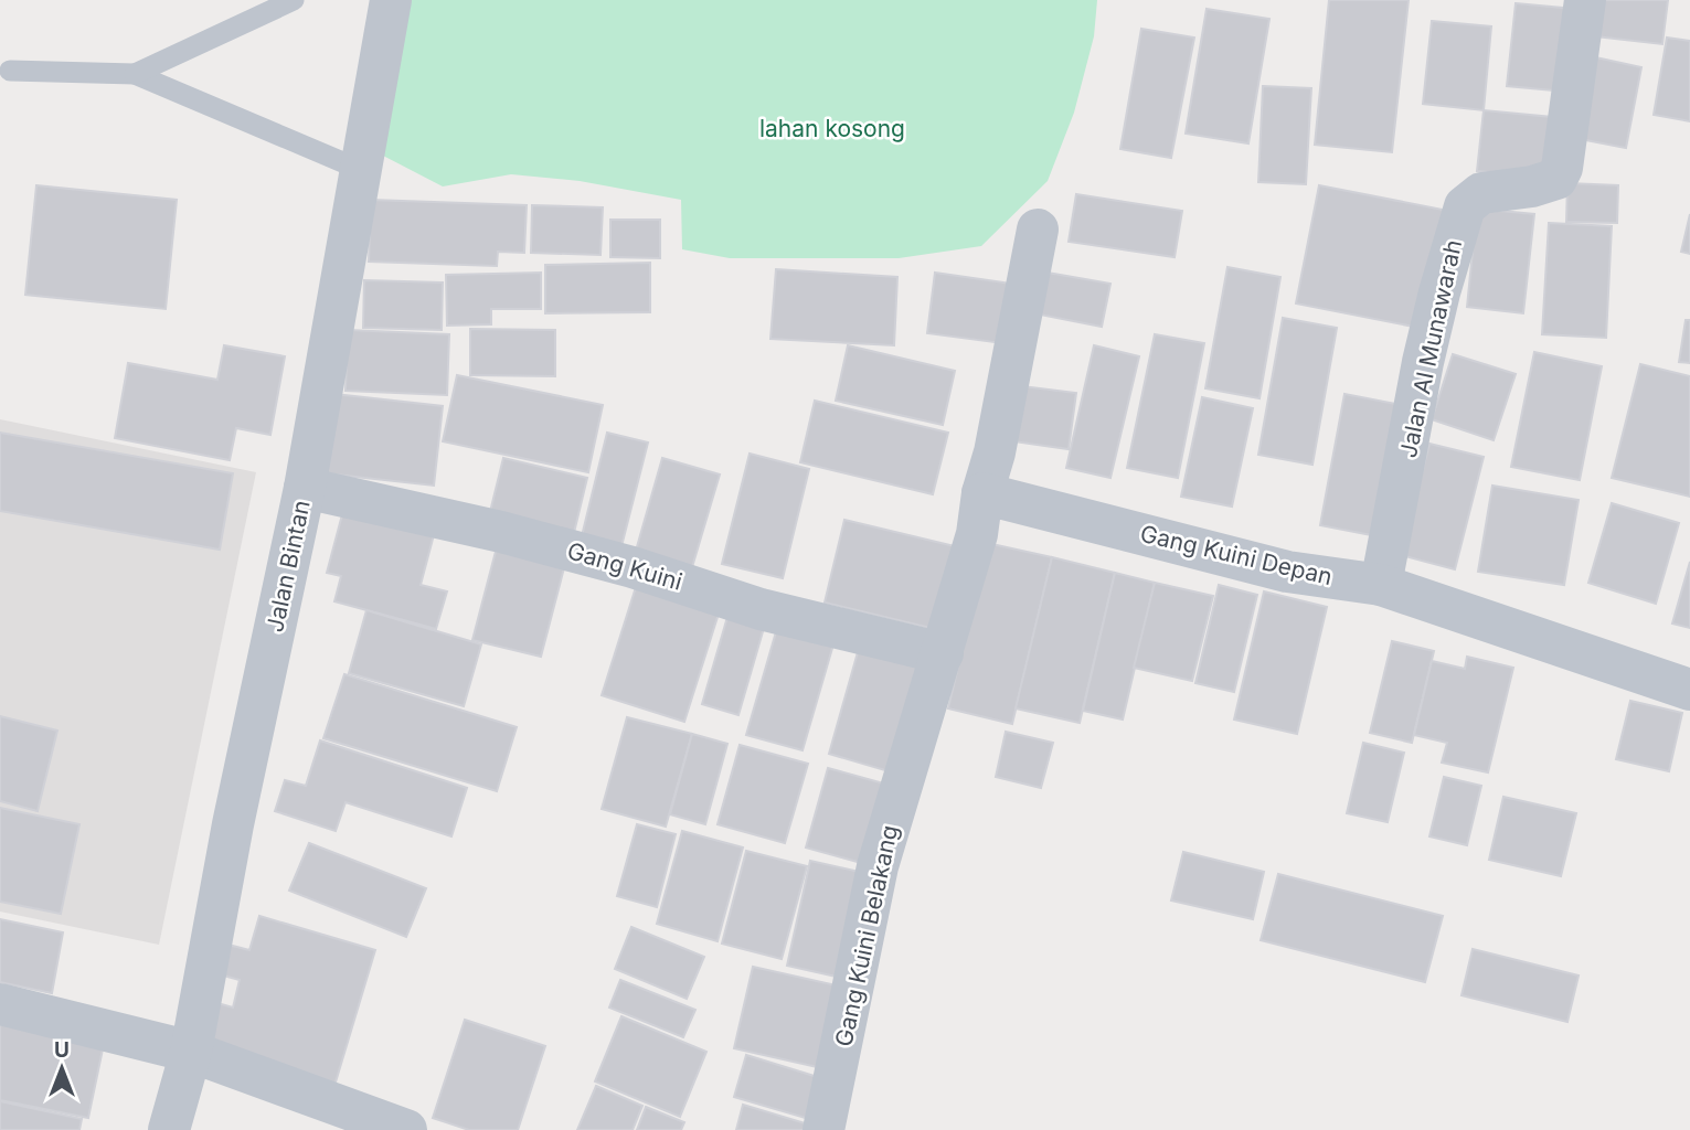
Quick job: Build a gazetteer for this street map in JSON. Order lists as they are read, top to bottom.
{
  "streets": {
    "street": [
      "Jalan Al Munawarah",
      "Gang Kuini Depan",
      "Jalan Bintan",
      "Gang Kuini",
      "Gang Kuini Belakang"
    ]
  },
  "crossings": [
    ["Jalan Al Munawarah", "Gang Kuini Depan"],
    ["Jalan Bintan", "Gang Kuini"],
    ["Gang Kuini", "Gang Kuini Belakang"]
  ],
  "parks": ["lahan kosong"],
  "north": "top"
}
